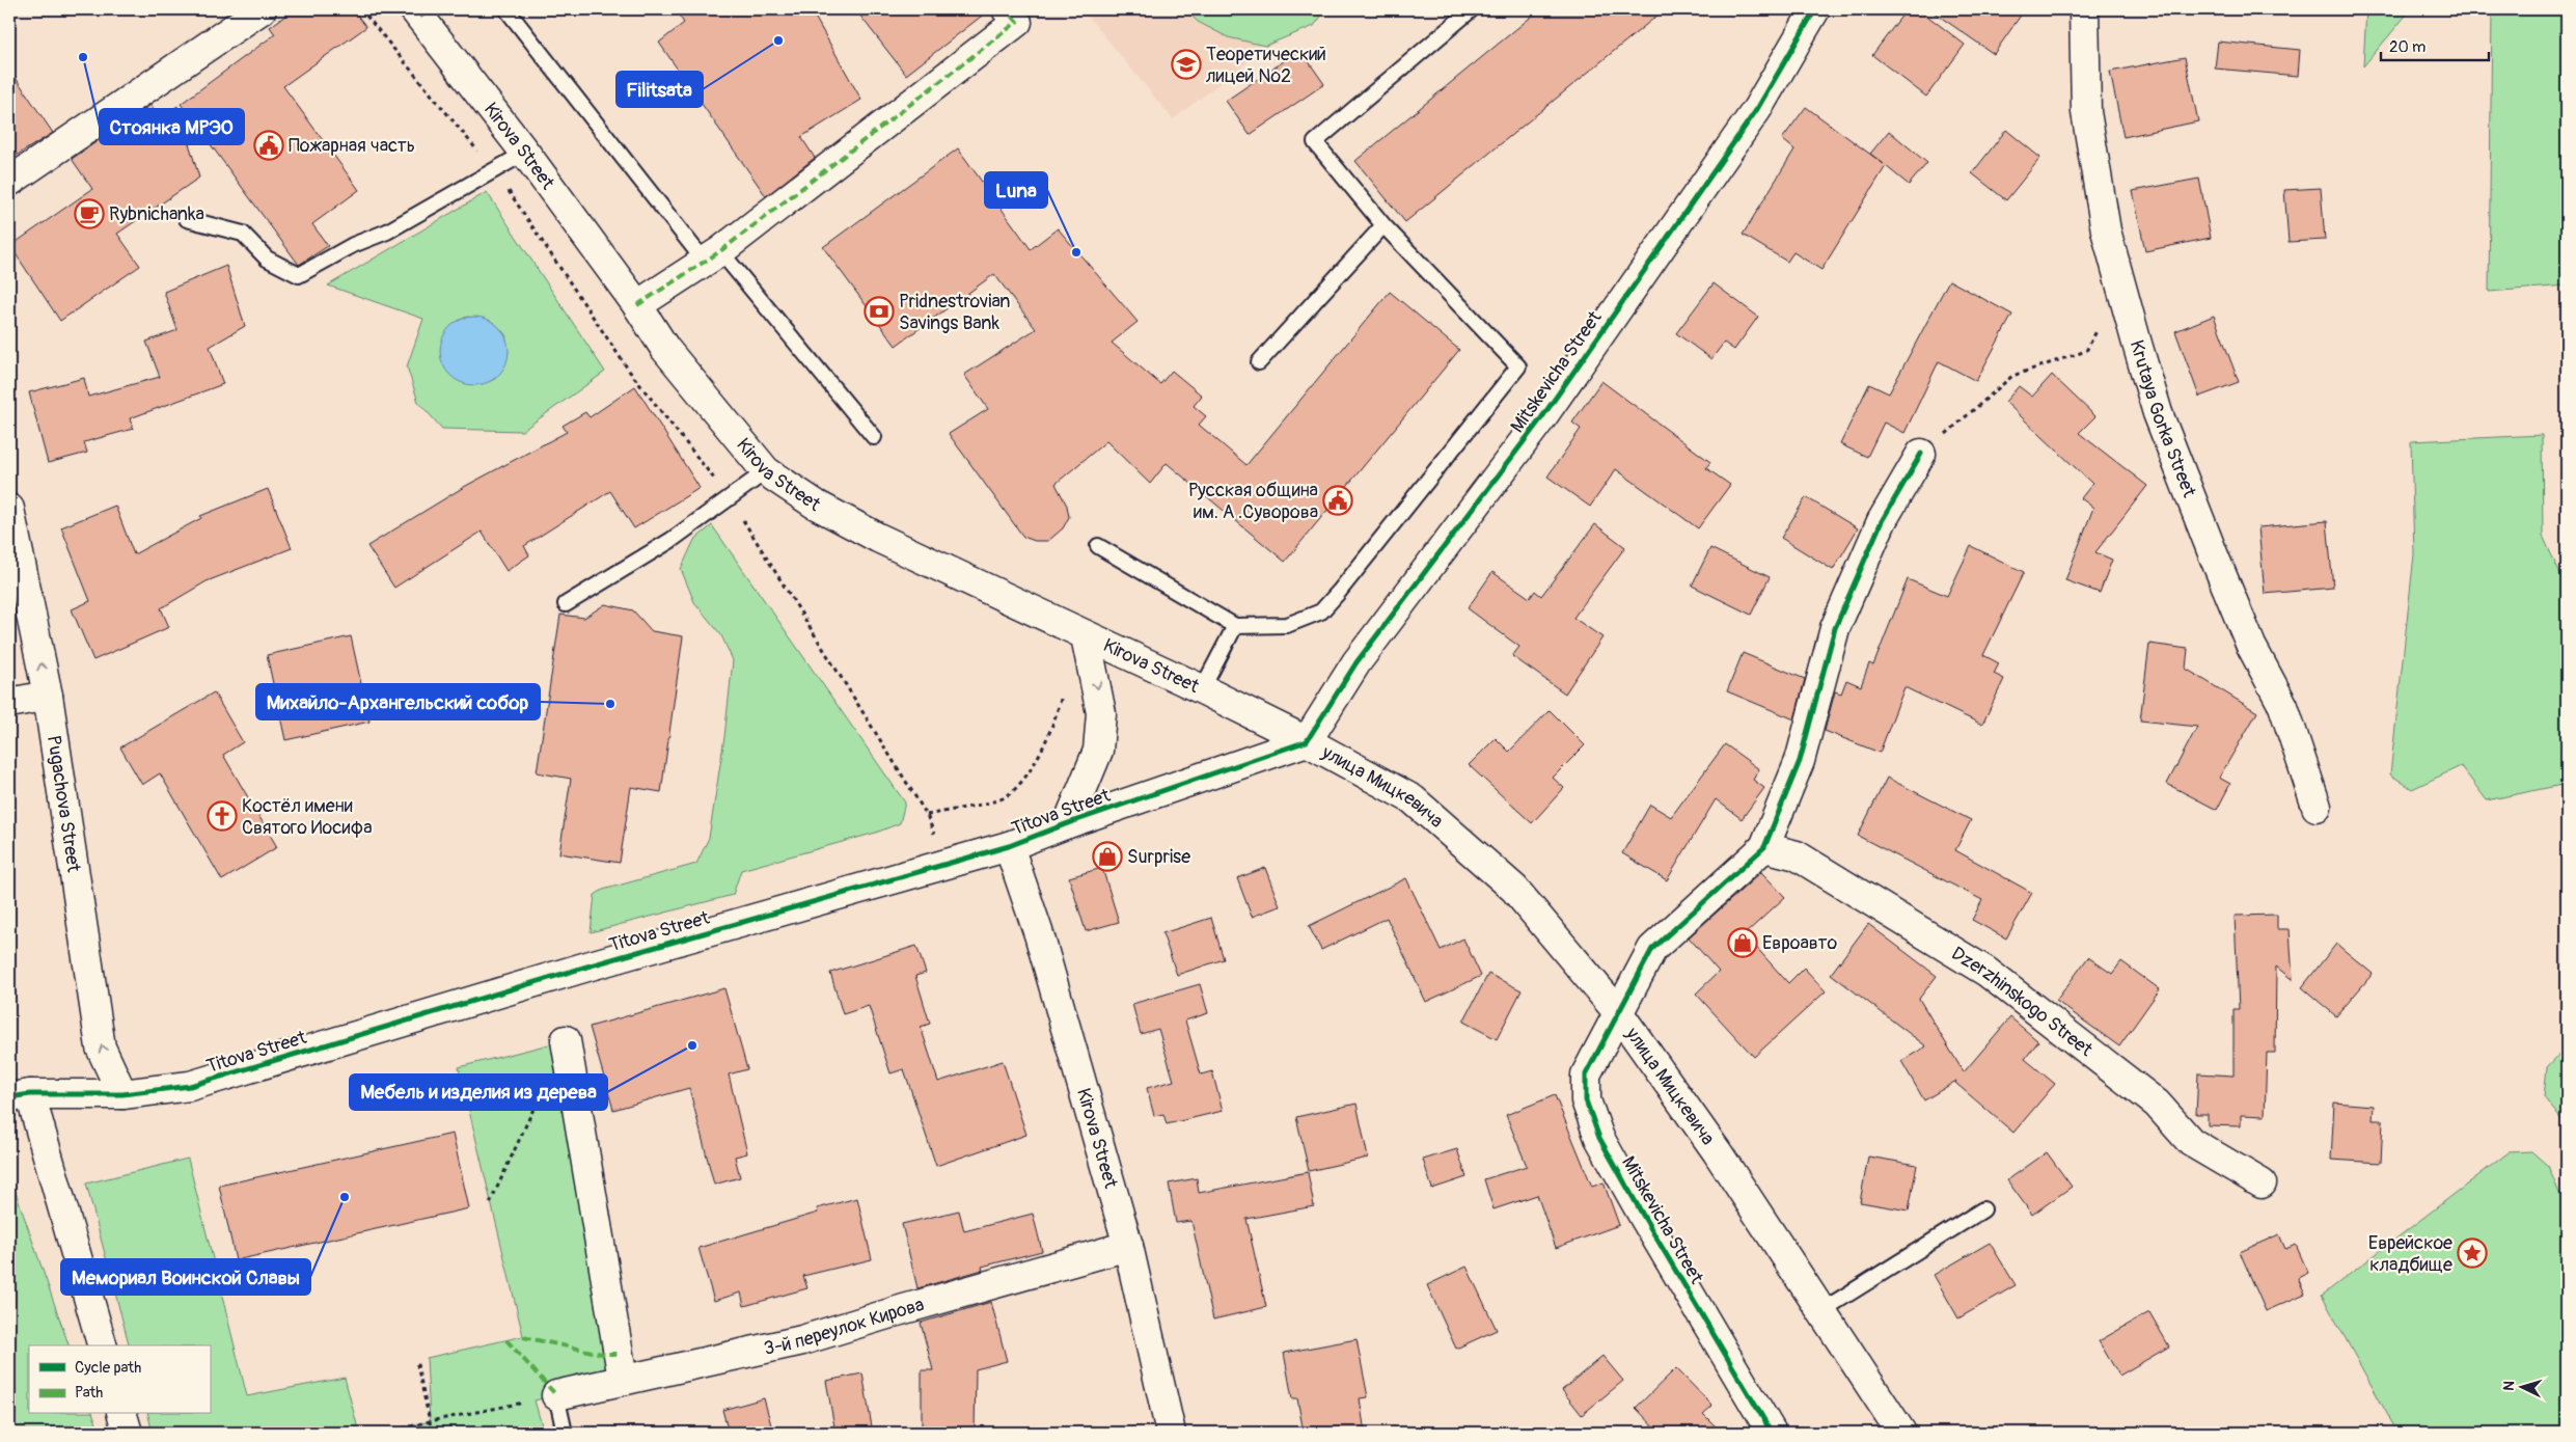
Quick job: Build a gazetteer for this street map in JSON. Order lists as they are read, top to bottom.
{
  "streets": {
    "street": [
      "Kirova Street",
      "Mitskevicha Street",
      "Krutaya Gorka Street",
      "улица Мицкевича",
      "Pugachova Street",
      "Titova Street",
      "Dzerzhinskogo Street",
      "3-й переулок Кирова"
    ]
  },
  "crossings": [
    ["Kirova Street", "Mitskevicha Street"],
    ["Kirova Street", "улица Мицкевича"],
    ["Kirova Street", "Titova Street"],
    ["Kirova Street", "3-й переулок Кирова"],
    ["Mitskevicha Street", "улица Мицкевича"],
    ["Mitskevicha Street", "Titova Street"],
    ["улица Мицкевича", "Titova Street"],
    ["Pugachova Street", "Titova Street"]
  ],
  "one_way": ["Pugachova Street"],
  "places": {
    "other": [
      "Filitsata",
      "Стоянка МРЭО",
      "Luna",
      "Михайло-Архангельский собор",
      "Мебель и изделия из дерева",
      "Мемориал Воинской Славы"
    ],
    "school or university": ["Теоретический лицей №2"],
    "public building": ["Пожарная часть", "Русская община им. А .Суворова"],
    "cafe": ["Rybnichanka"],
    "bank": ["Pridnestrovian Savings Bank"],
    "church": ["Костёл имени Святого Иосифа"],
    "shop": ["Surprise", "Евроавто"],
    "place": ["Еврейское кладбище"]
  },
  "legend": ["Cycle path", "Path"],
  "scale_bar": "20 m",
  "north": "left"
}
